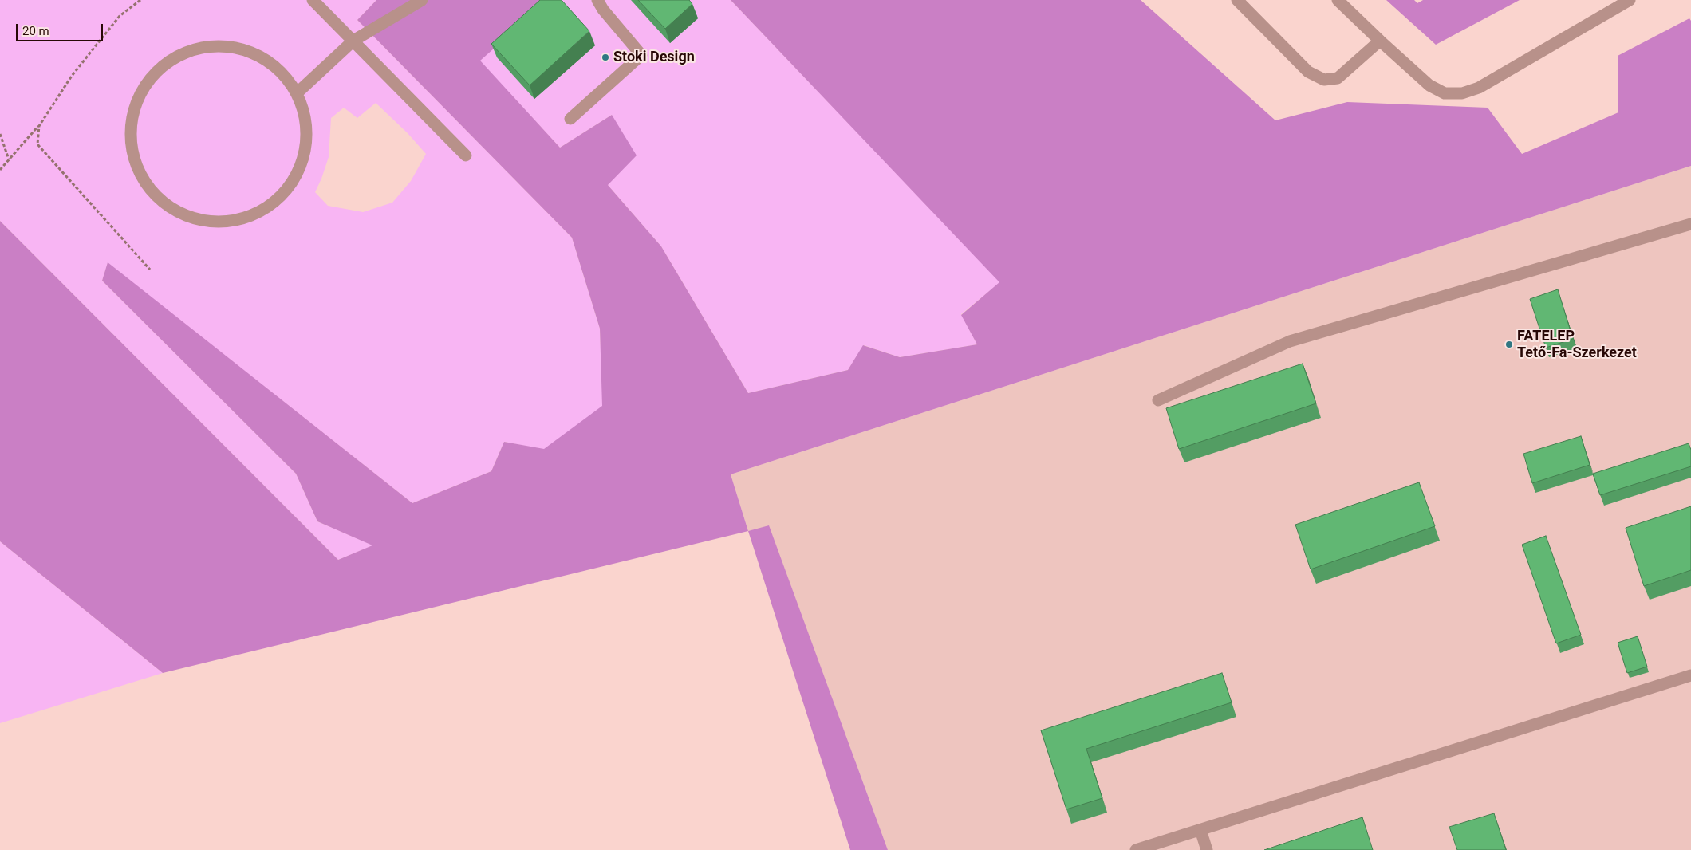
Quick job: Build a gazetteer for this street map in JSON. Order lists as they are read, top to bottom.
{
  "places": ["Stoki Design", "FATELEP Tető-Fa-Szerkezet"],
  "scale_bar": "20 m"
}
